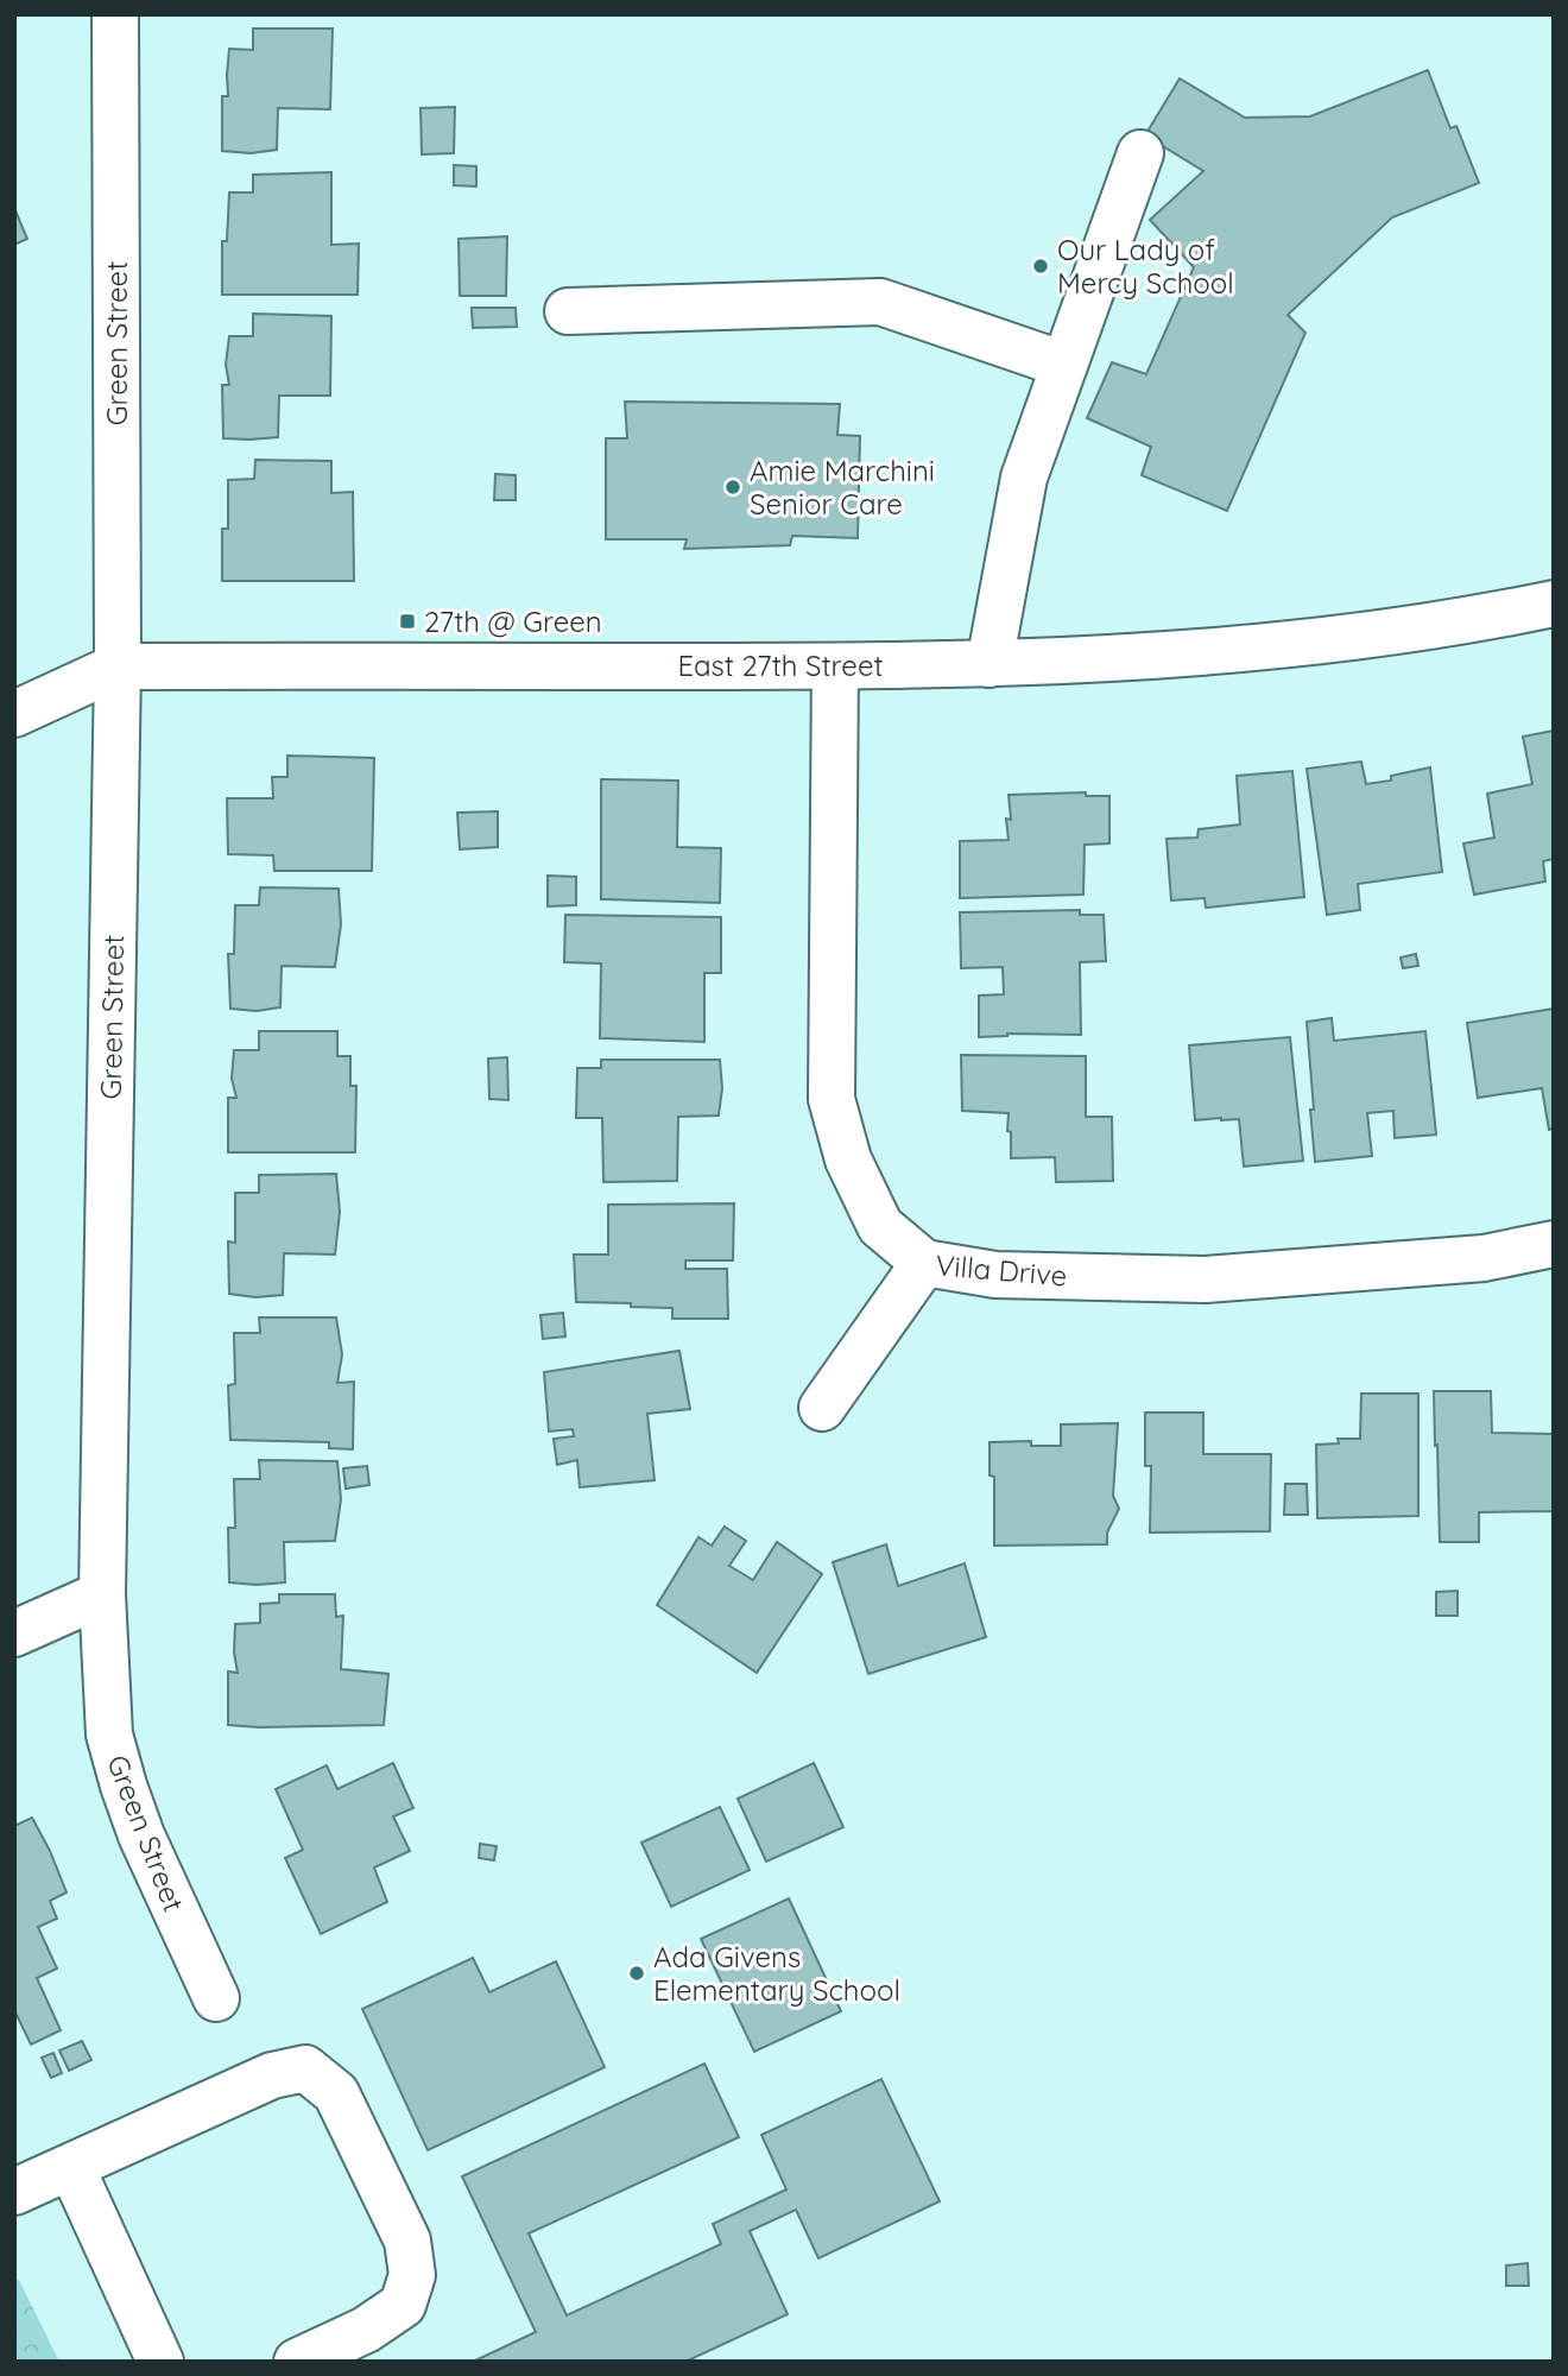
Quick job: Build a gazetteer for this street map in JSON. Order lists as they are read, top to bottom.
{
  "streets": {
    "street": ["Green Street", "East 27th Street", "Villa Drive"]
  },
  "crossings": [
    ["Green Street", "East 27th Street"],
    ["East 27th Street", "Villa Drive"]
  ],
  "places": {
    "other": ["Our Lady of Mercy School", "Amie Marchini Senior Care", "Ada Givens Elementary School"],
    "transit": ["27th @ Green"]
  }
}
